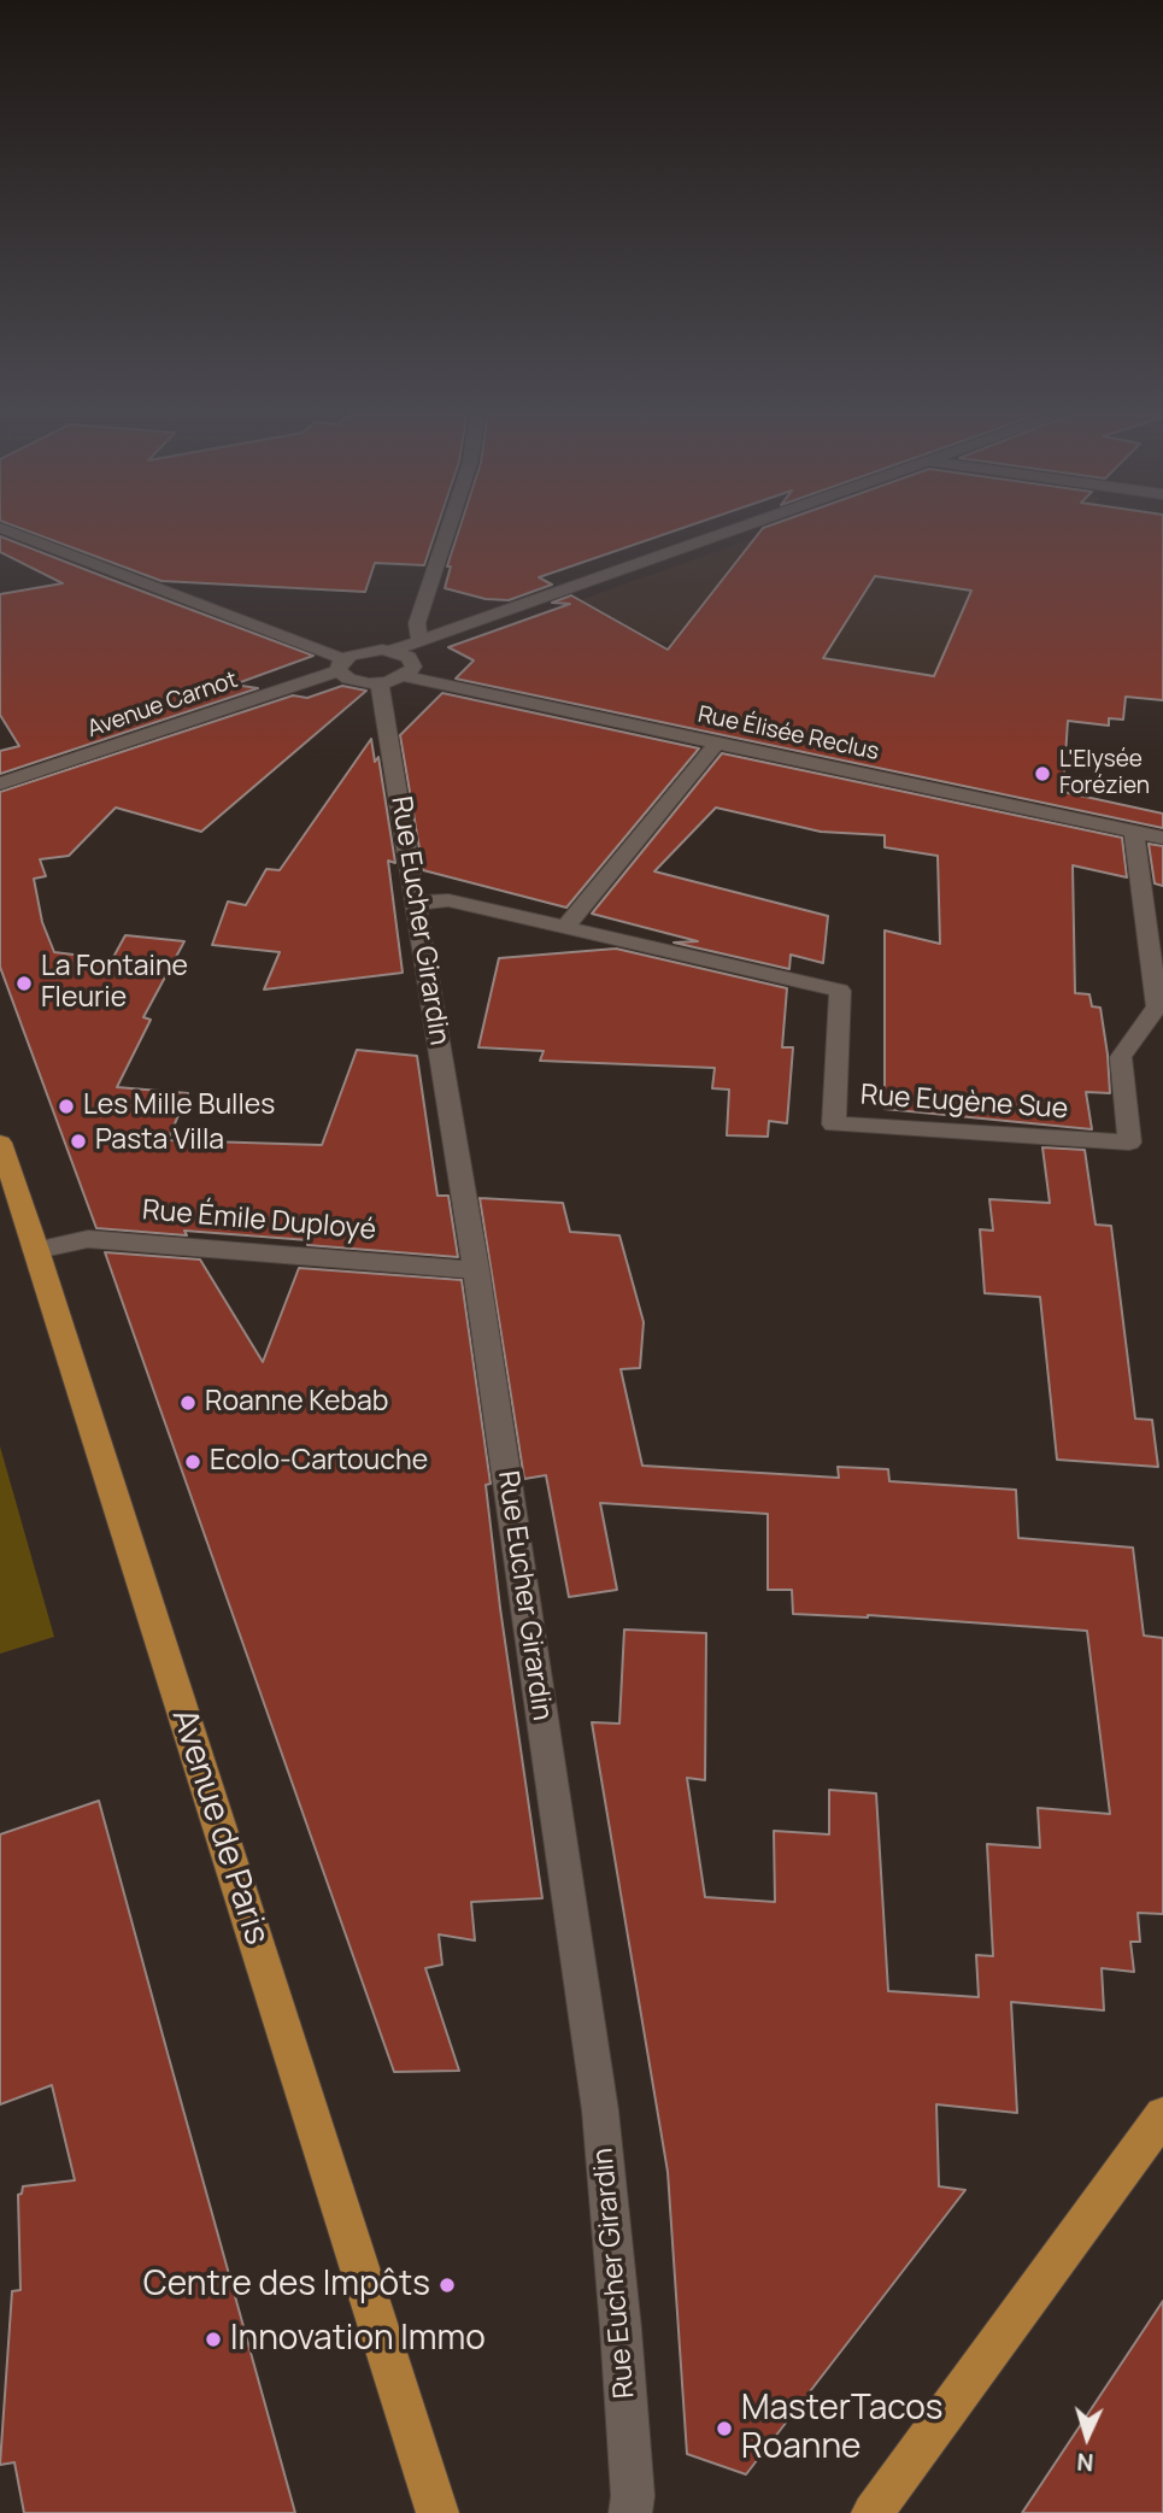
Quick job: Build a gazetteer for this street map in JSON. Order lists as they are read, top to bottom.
{
  "streets": {
    "main road": ["Avenue de Paris"],
    "street": [
      "Avenue Carnot",
      "Rue Élisée Reclus",
      "Rue Eucher Girardin",
      "Rue Eugène Sue",
      "Rue Émile Duployé"
    ]
  },
  "crossings": [
    ["Avenue Carnot", "Rue Élisée Reclus"],
    ["Avenue Carnot", "Rue Eucher Girardin"],
    ["Rue Élisée Reclus", "Rue Eucher Girardin"],
    ["Rue Élisée Reclus", "Rue Eugène Sue"],
    ["Rue Eucher Girardin", "Rue Eugène Sue"],
    ["Rue Eucher Girardin", "Rue Émile Duployé"],
    ["Rue Émile Duployé", "Avenue de Paris"]
  ],
  "places": [
    "L'Elysée Forézien",
    "La Fontaine Fleurie",
    "Les Mille Bulles",
    "Pasta Villa",
    "Roanne Kebab",
    "Ecolo-Cartouche",
    "Centre des Impôts",
    "Innovation Immo",
    "MasterTacos Roanne"
  ],
  "north": "bottom"
}
